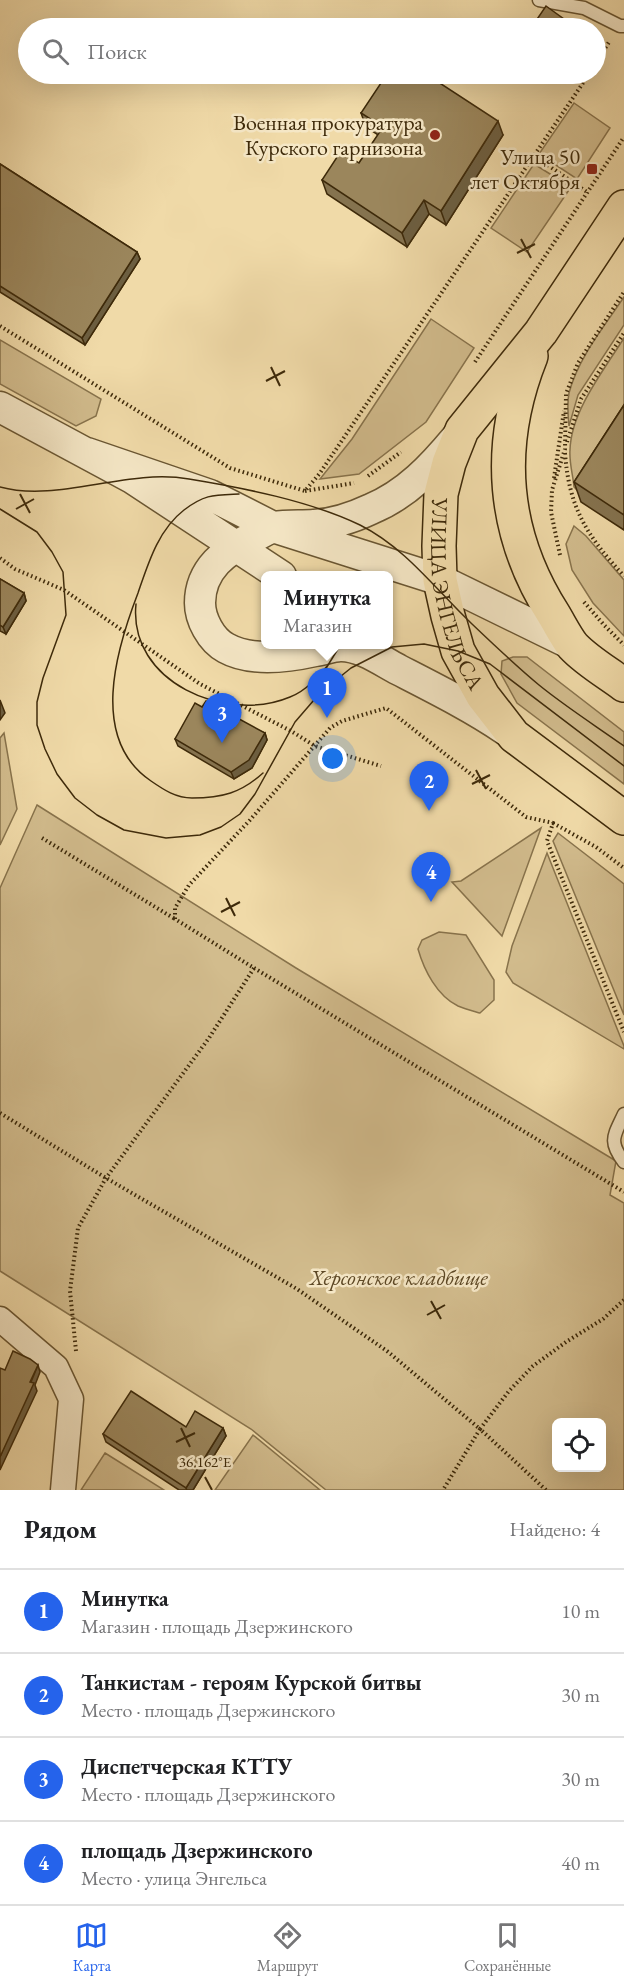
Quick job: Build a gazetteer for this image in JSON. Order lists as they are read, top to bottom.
{
  "streets": {
    "main road": ["УЛИЦА ЭНГЕЛЬСА"]
  },
  "parks": ["Херсонское кладбище"],
  "places": {
    "other": ["Военная прокуратура Курского гарнизона"],
    "transit": ["Улица 50 лет Октября"]
  },
  "page": {
    "search": "Поиск",
    "popup": ["Минутка", "Магазин"],
    "pins": [
      "1",
      "3",
      "2",
      "4"
    ],
    "heading": ["Рядом", "Найдено: 4"],
    "list": [
      {
        "mark": "1",
        "name": "Минутка",
        "note": "Магазин · площадь Дзержинского",
        "value": "10 m"
      },
      {
        "mark": "2",
        "name": "Танкистам - героям Курской битвы",
        "note": "Место · площадь Дзержинского",
        "value": "30 m"
      },
      {
        "mark": "3",
        "name": "Диспетчерская КТТУ",
        "note": "Место · площадь Дзержинского",
        "value": "30 m"
      },
      {
        "mark": "4",
        "name": "площадь Дзержинского",
        "note": "Место · улица Энгельса",
        "value": "40 m"
      }
    ],
    "nav": ["Карта", "Маршрут", "Сохранённые"]
  },
  "coordinates": ["36.162°E"]
}
